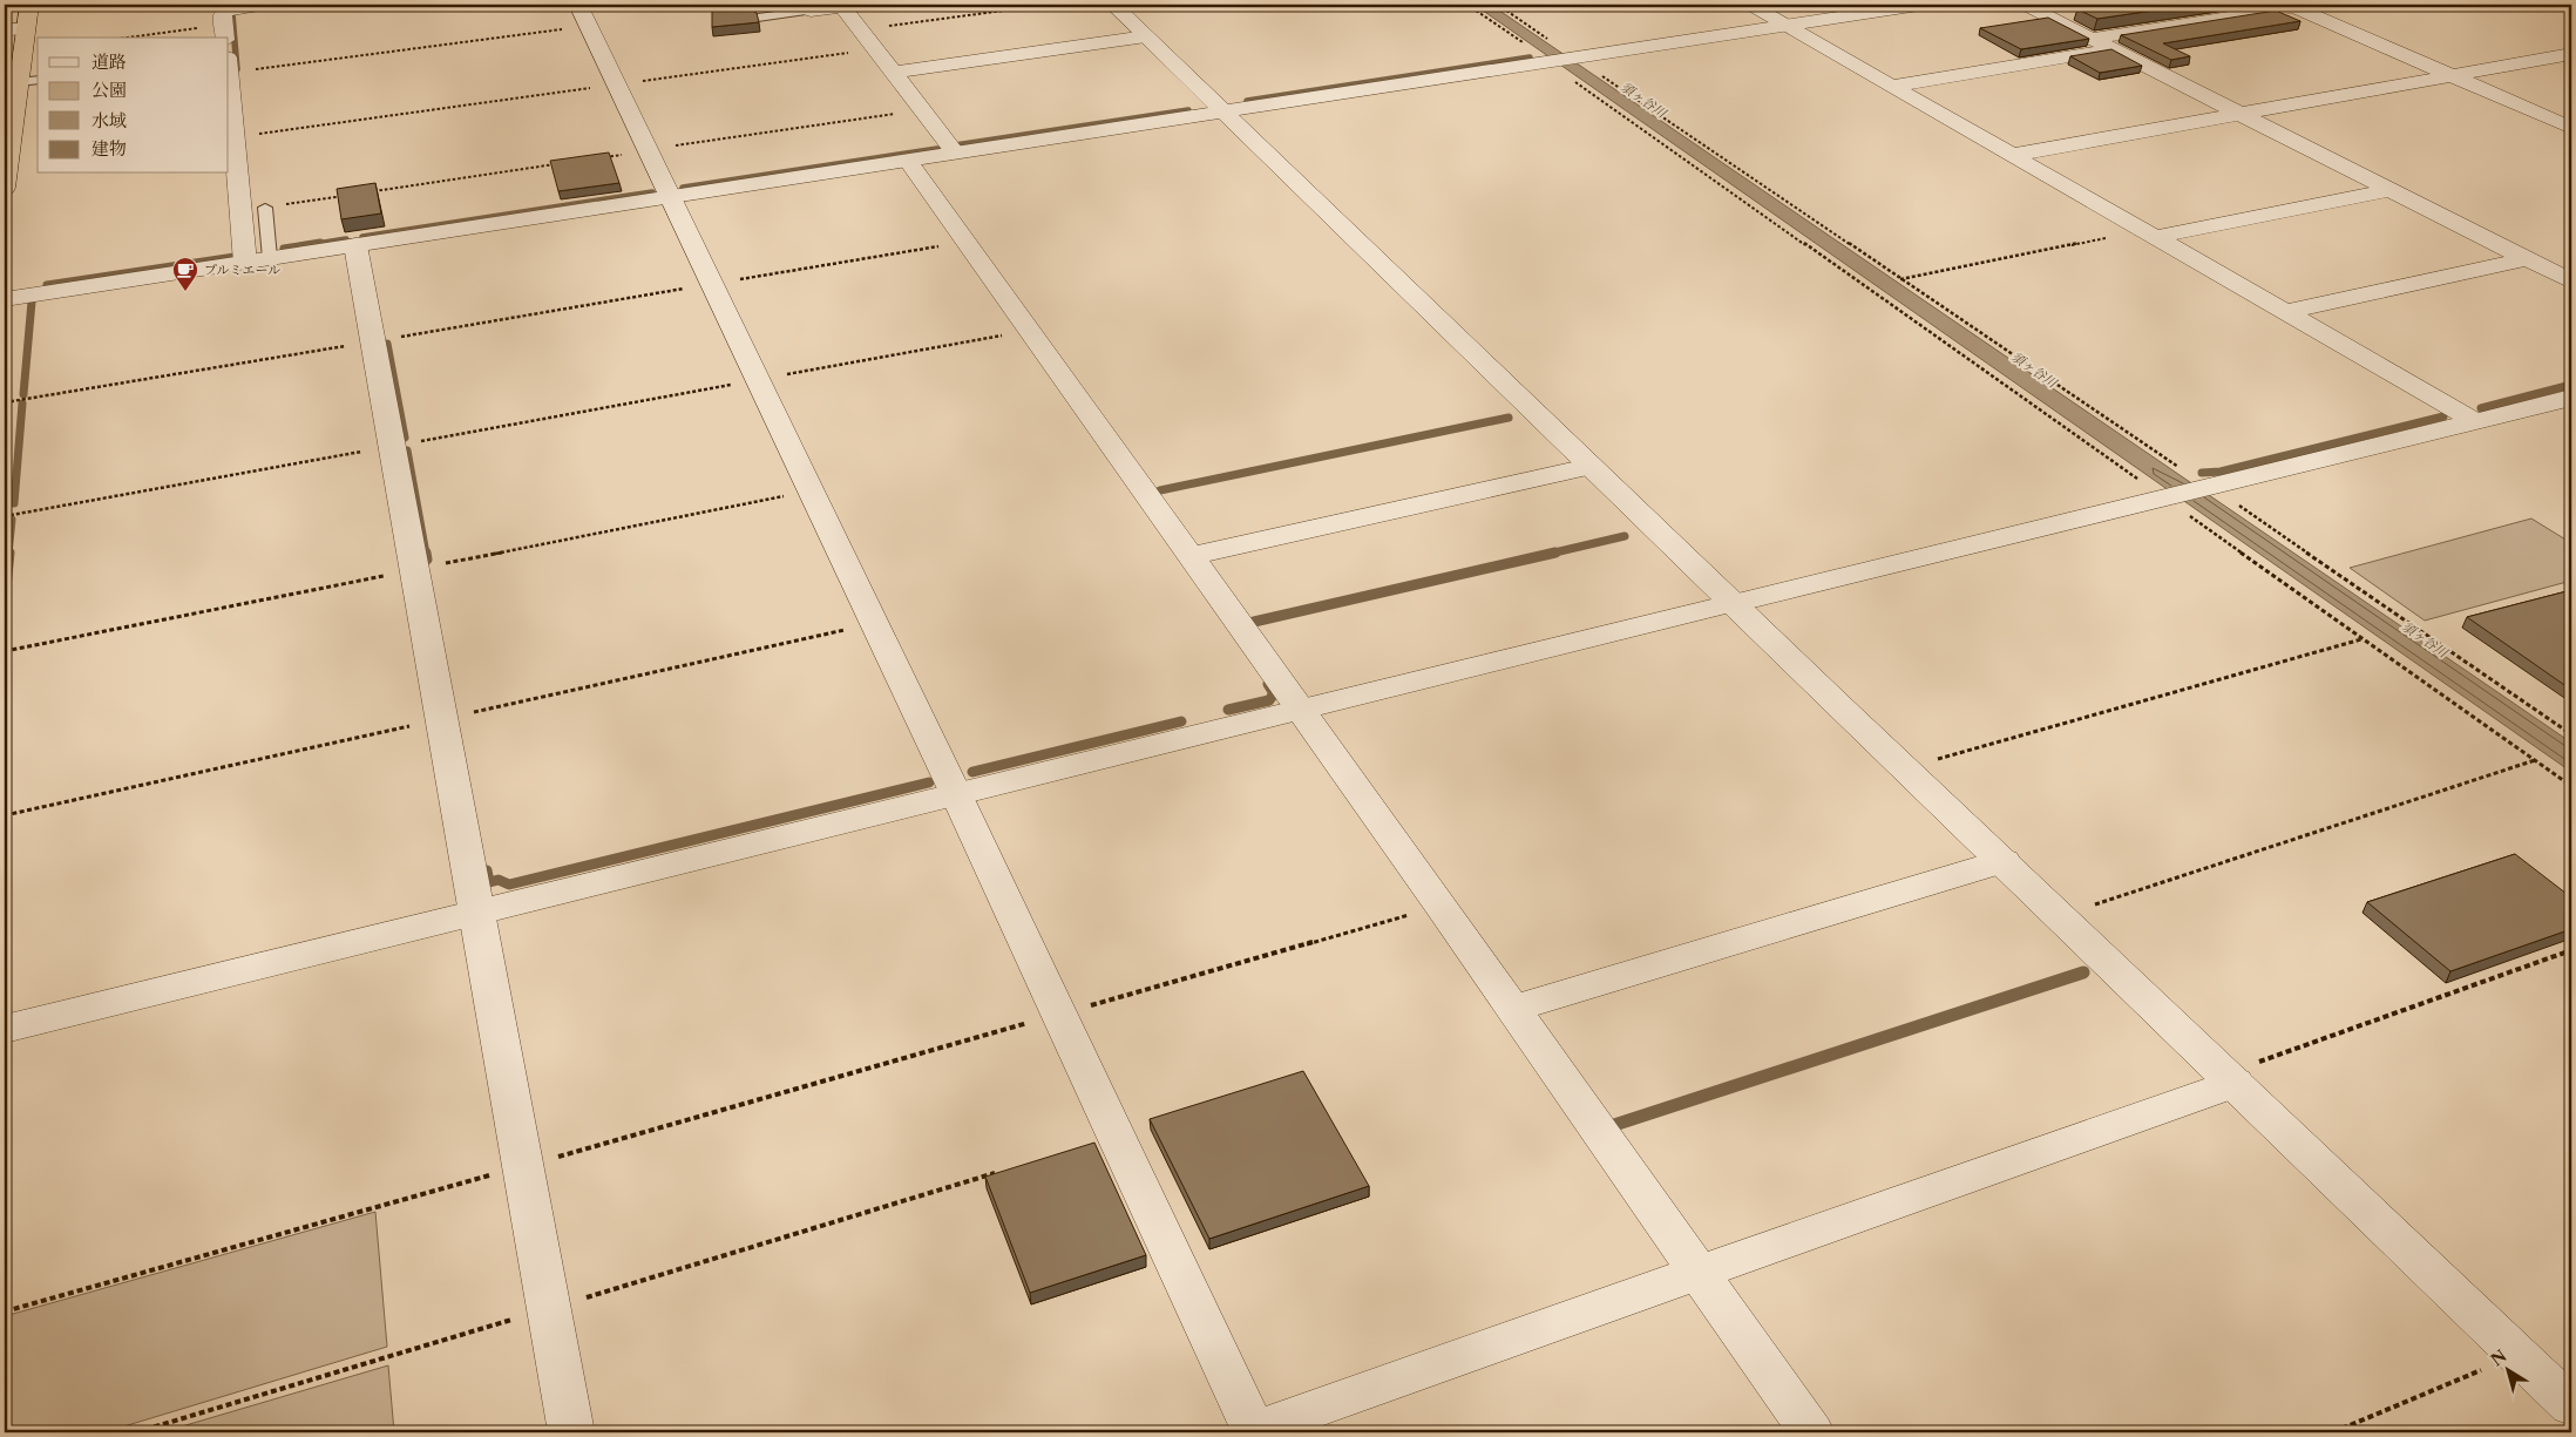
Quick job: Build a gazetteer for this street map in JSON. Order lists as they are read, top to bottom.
{
  "water": ["須ヶ谷川"],
  "places": {
    "cafe": ["プルミエール"]
  },
  "legend": [
    "道路",
    "公園",
    "水域",
    "建物"
  ],
  "north": "top left"
}
